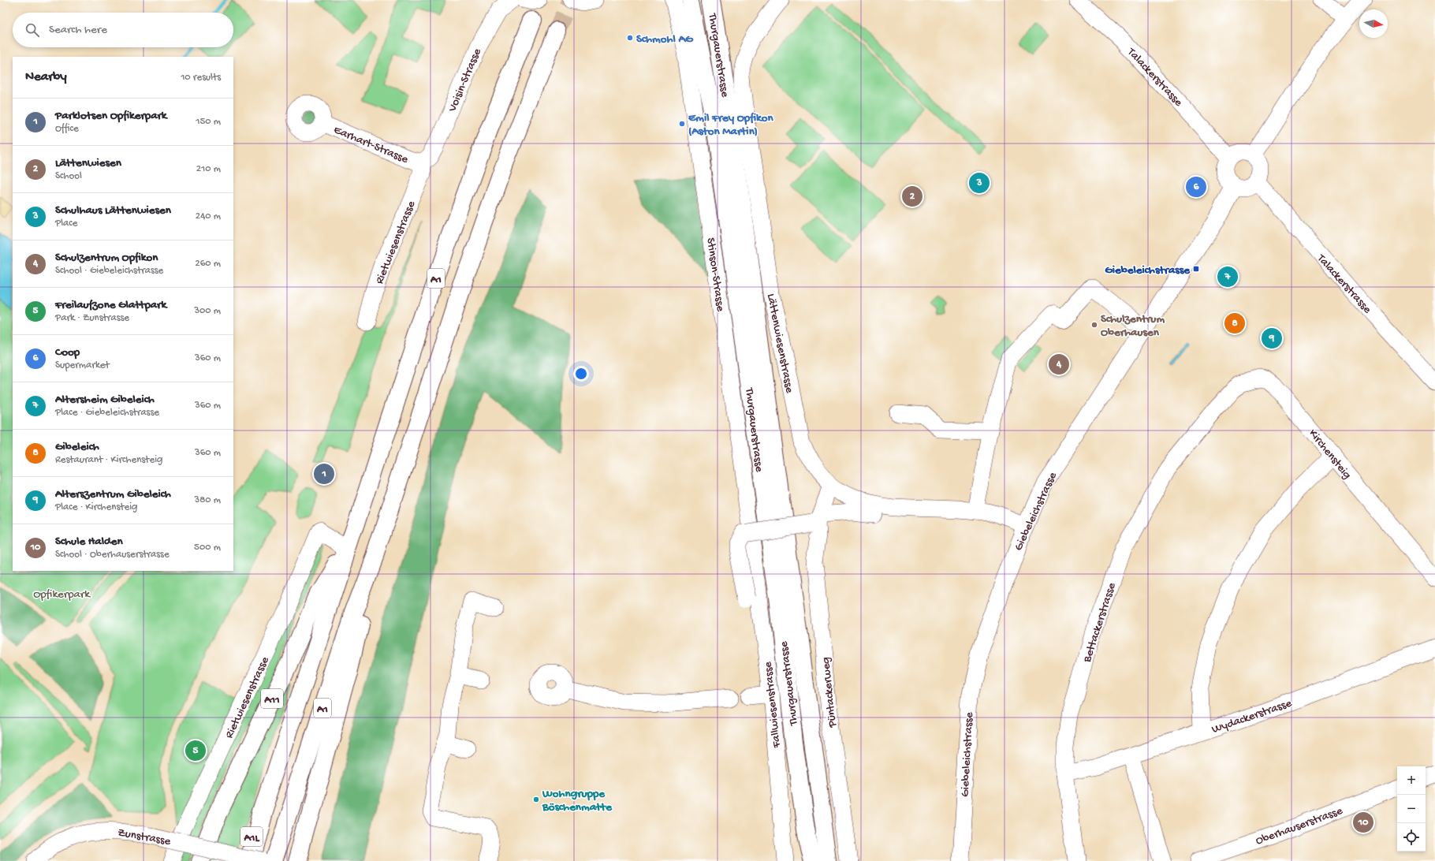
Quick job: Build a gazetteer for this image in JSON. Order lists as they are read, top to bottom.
{
  "streets": {
    "main road": [
      "Thurgauerstrasse",
      "A1",
      "A11",
      "A1L"
    ],
    "street": [
      "Talackerstrasse",
      "Voisin-Strasse",
      "Earhart-Strasse",
      "Rietwiesenstrasse",
      "Stinson-Strasse",
      "Lättenwiesenstrasse",
      "Kirchensteig",
      "Giebeleichstrasse",
      "Bettackerstrasse",
      "Püntackerweg",
      "Fallwiesenstrasse",
      "Wydackerstrasse",
      "Oberhauserstrasse",
      "Zunstrasse"
    ]
  },
  "crossings": [
    ["Talackerstrasse", "Giebeleichstrasse"],
    ["Voisin-Strasse", "Earhart-Strasse"],
    ["Voisin-Strasse", "Rietwiesenstrasse"],
    ["Earhart-Strasse", "Rietwiesenstrasse"],
    ["Rietwiesenstrasse", "A1"],
    ["Rietwiesenstrasse", "A11"],
    ["Stinson-Strasse", "Fallwiesenstrasse"],
    ["A1", "A11"],
    ["A1", "A1L"],
    ["Lättenwiesenstrasse", "Giebeleichstrasse"],
    ["Lättenwiesenstrasse", "Püntackerweg"],
    ["Kirchensteig", "Bettackerstrasse"],
    ["Bettackerstrasse", "Wydackerstrasse"]
  ],
  "parks": ["Opfikerpark"],
  "places": {
    "other": [
      "Schmohl AG",
      "Emil Frey Opfikon (Aston Martin)",
      "Schulzentrum Oberhausen",
      "Wohngruppe Böschenmatte"
    ],
    "transit": ["Giebeleichstrasse"]
  },
  "north": "right",
  "page": {
    "search": "Search here",
    "heading": ["Nearby", "10 results"],
    "list": [
      {
        "mark": "1",
        "name": "Parklotsen Opfikerpark",
        "note": "Office",
        "value": "150 m"
      },
      {
        "mark": "2",
        "name": "Lättenwiesen",
        "note": "School",
        "value": "210 m"
      },
      {
        "mark": "3",
        "name": "Schulhaus Lättenwiesen",
        "note": "Place",
        "value": "240 m"
      },
      {
        "mark": "4",
        "name": "Schulzentrum Opfikon",
        "note": "School · Giebeleichstrasse",
        "value": "260 m"
      },
      {
        "mark": "5",
        "name": "Freilaufzone Glattpark",
        "note": "Park · Zunstrasse",
        "value": "300 m"
      },
      {
        "mark": "6",
        "name": "Coop",
        "note": "Supermarket",
        "value": "360 m"
      },
      {
        "mark": "7",
        "name": "Altersheim Gibeleich",
        "note": "Place · Giebeleichstrasse",
        "value": "360 m"
      },
      {
        "mark": "8",
        "name": "Gibeleich",
        "note": "Restaurant · Kirchensteig",
        "value": "360 m"
      },
      {
        "mark": "9",
        "name": "Alterszentrum Gibeleich",
        "note": "Place · Kirchensteig",
        "value": "380 m"
      },
      {
        "mark": "10",
        "name": "Schule Halden",
        "note": "School · Oberhauserstrasse",
        "value": "500 m"
      }
    ],
    "pins": [
      "3",
      "6",
      "2",
      "7",
      "8",
      "9",
      "4",
      "1",
      "5",
      "10"
    ],
    "map_buttons": ["+", "−"]
  }
}
